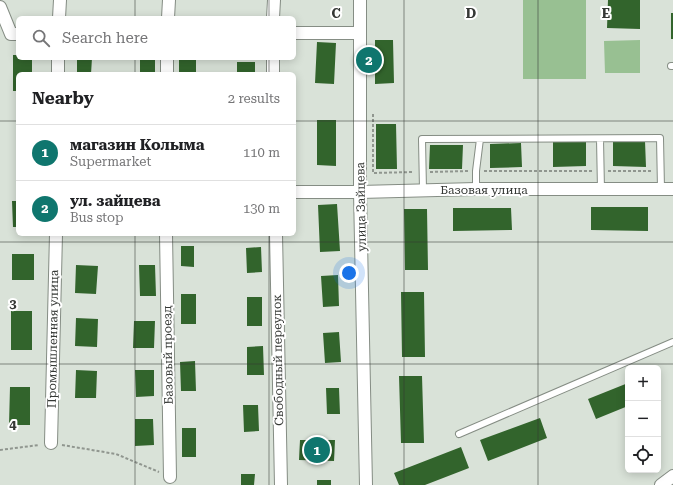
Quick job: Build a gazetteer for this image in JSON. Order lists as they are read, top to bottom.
{
  "streets": {
    "street": [
      "Базовая улица",
      "улица Зайцева",
      "Промышленная улица",
      "Базовый проезд",
      "Свободный переулок"
    ]
  },
  "crossings": [
    ["Базовая улица", "улица Зайцева"]
  ],
  "page": {
    "search": "Search here",
    "pins": ["2", "1"],
    "heading": ["Nearby", "2 results"],
    "list": [
      {
        "mark": "1",
        "name": "магазин Колыма",
        "note": "Supermarket",
        "value": "110 m"
      },
      {
        "mark": "2",
        "name": "ул. зайцева",
        "note": "Bus stop",
        "value": "130 m"
      }
    ],
    "map_buttons": ["+", "−"]
  },
  "grid": {
    "columns": ["C", "D", "E"],
    "rows": ["3", "4"]
  }
}
